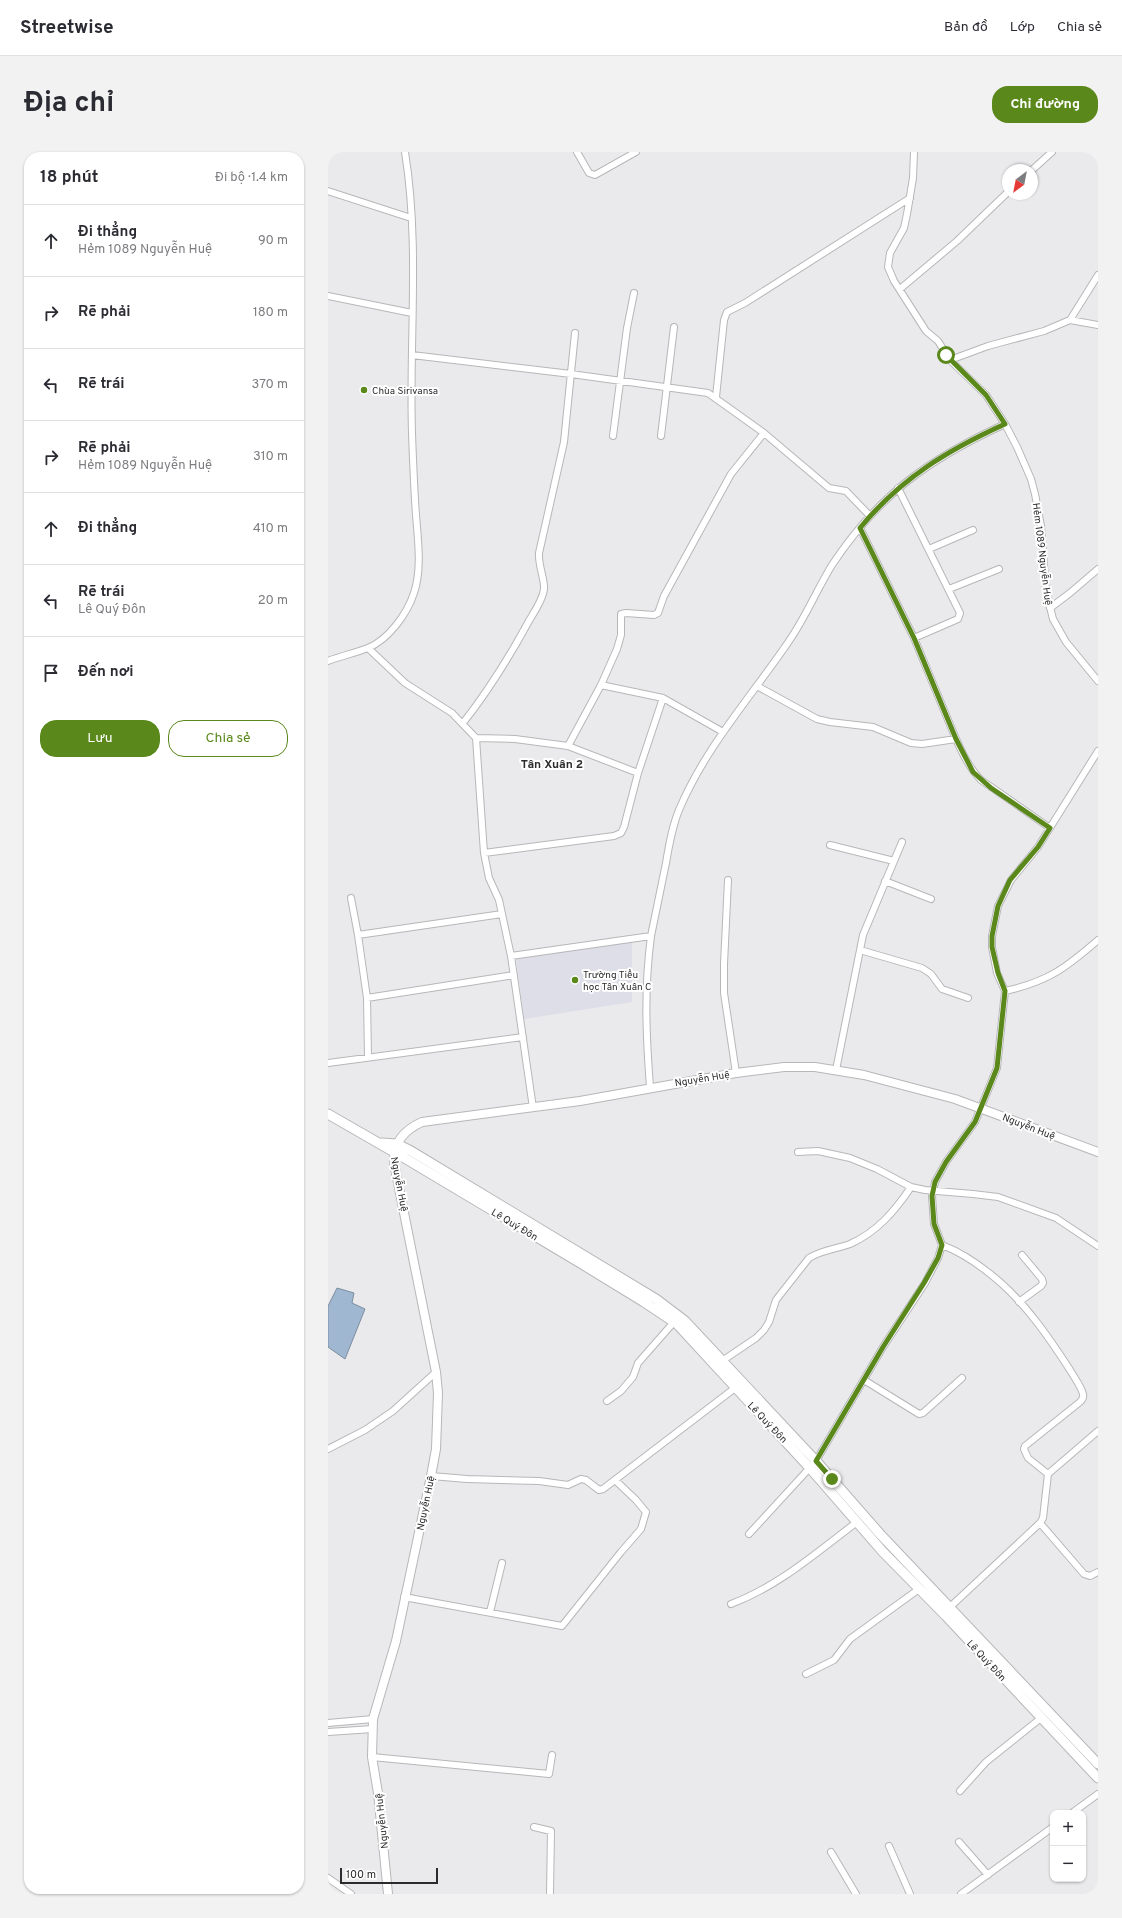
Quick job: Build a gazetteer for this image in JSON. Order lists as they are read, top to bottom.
{
  "streets": {
    "main road": ["Lê Quý Đôn"],
    "street": ["Hẻm 1089 Nguyễn Huệ", "Nguyễn Huệ"]
  },
  "crossings": [
    ["Nguyễn Huệ", "Lê Quý Đôn"]
  ],
  "districts": ["Tân Xuân 2"],
  "places": ["Chùa Sirivansa", "Trường Tiểu học Tân Xuân C"],
  "scale_bar": "100 m",
  "north": "bottom left",
  "page": {
    "header": "Streetwise",
    "nav": ["Bản đồ", "Lớp", "Chia sẻ"],
    "title": "Địa chỉ",
    "buttons": [
      "Chỉ đường",
      ["Lưu", "Chia sẻ"]
    ],
    "heading": ["18 phút", "Đi bộ · 1.4 km"],
    "list": [
      ["Đi thẳng", "Hẻm 1089 Nguyễn Huệ", "90 m"],
      ["Rẽ phải", "180 m"],
      ["Rẽ trái", "370 m"],
      ["Rẽ phải", "Hẻm 1089 Nguyễn Huệ", "310 m"],
      ["Đi thẳng", "410 m"],
      ["Rẽ trái", "Lê Quý Đôn", "20 m"],
      "Đến nơi"
    ],
    "map_buttons": ["+", "−"],
    "scale": "100 m"
  }
}
